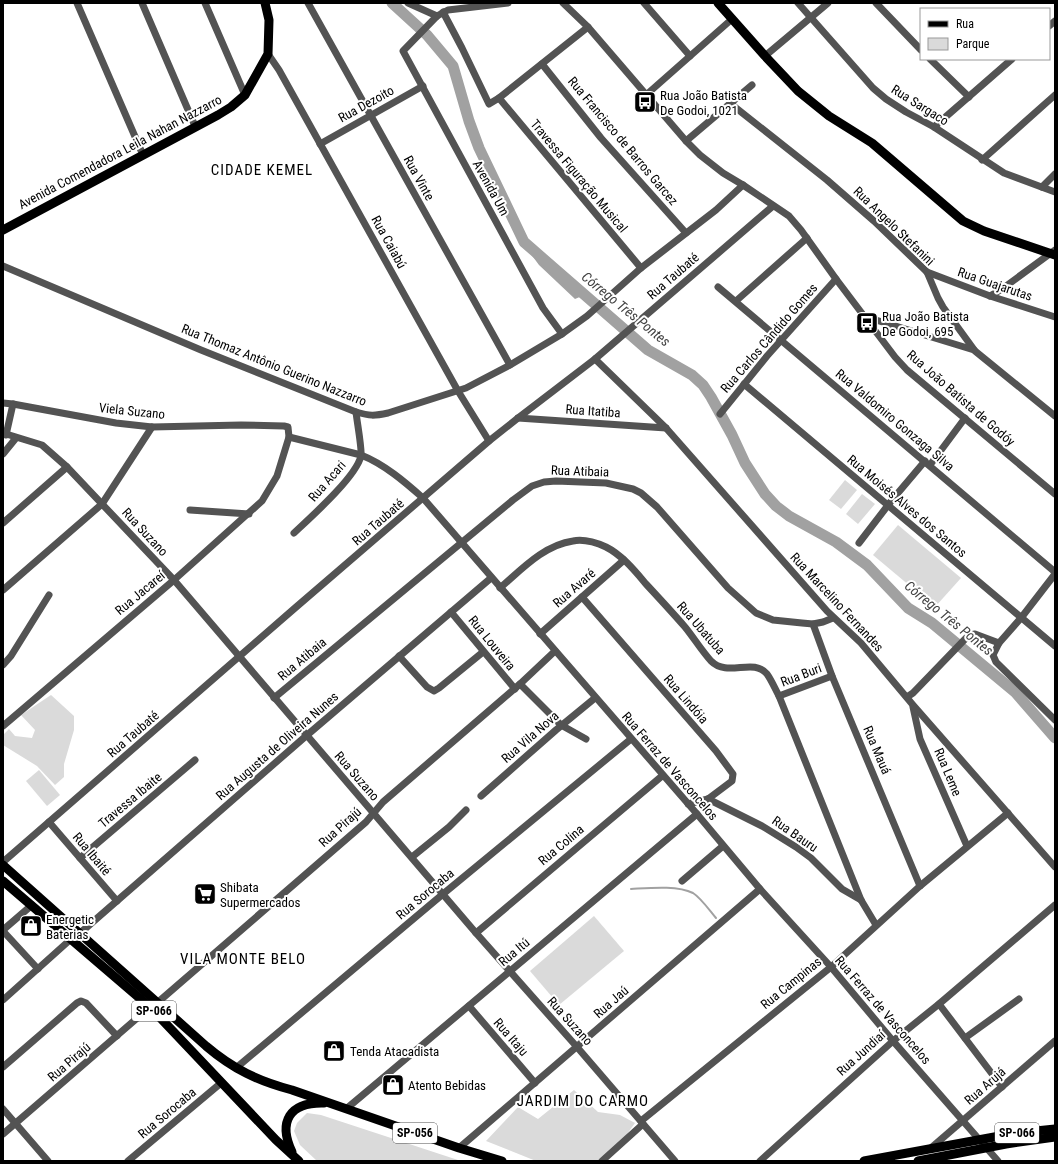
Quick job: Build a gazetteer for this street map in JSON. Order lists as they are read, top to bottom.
{
  "streets": {
    "main road": ["Avenida Comendadora Leila Nahan Nazzarro", "SP-066", "SP-056"],
    "street": [
      "Rua Dezoito",
      "Rua Sargaco",
      "Rua Francisco de Barros Garcez",
      "Travessa Figuração Musical",
      "Rua Vinte",
      "Avenida Um",
      "Rua Angelo Stefanini",
      "Rua Caiabú",
      "Rua Taubaté",
      "Rua Guajarutas",
      "Rua Carlos Cândido Gomes",
      "Rua Thomaz Antônio Guerino Nazzarro",
      "Rua João Batista de Godóy",
      "Viela Suzano",
      "Rua Itatiba",
      "Rua Valdomiro Gonzaga Silva",
      "Rua Atibaia",
      "Rua Acari",
      "Rua Moisés Alves dos Santos",
      "Rua Suzano",
      "Rua Avaré",
      "Rua Jacareí",
      "Rua Marcelino Fernandes",
      "Rua Ubatuba",
      "Rua Louveira",
      "Rua Buri",
      "Rua Lindóia",
      "Rua Vila Nova",
      "Rua Augusta de Oliveira Nunes",
      "Rua Mauá",
      "Rua Ferraz de Vasconcelos",
      "Rua Leme",
      "Travessa Ibaite",
      "Rua Pirajú",
      "Rua Bauru",
      "Rua Colina",
      "Rua Ibaité",
      "Rua Sorocaba",
      "Rua Itú",
      "Rua Campinas",
      "Rua Jaú",
      "Rua Itaju",
      "Rua Jundiaí",
      "Rua Arujá"
    ]
  },
  "crossings": [
    ["Rua Dezoito", "Rua Vinte"],
    ["Rua Dezoito", "Avenida Um"],
    ["Rua Dezoito", "Rua Caiabú"],
    ["Rua Francisco de Barros Garcez", "Rua Thomaz Antônio Guerino Nazzarro"],
    ["Avenida Comendadora Leila Nahan Nazzarro", "Rua Caiabú"],
    ["Travessa Figuração Musical", "Rua Thomaz Antônio Guerino Nazzarro"],
    ["Rua Vinte", "Rua Thomaz Antônio Guerino Nazzarro"],
    ["Avenida Um", "Rua Thomaz Antônio Guerino Nazzarro"],
    ["Rua Angelo Stefanini", "Rua Guajarutas"],
    ["Rua Caiabú", "Rua Taubaté"],
    ["Rua Caiabú", "Rua Thomaz Antônio Guerino Nazzarro"],
    ["Rua Taubaté", "Rua João Batista de Godóy"],
    ["Rua Taubaté", "Rua Itatiba"],
    ["Rua Taubaté", "Rua Suzano"],
    ["Rua Taubaté", "Rua Marcelino Fernandes"],
    ["Rua Taubaté", "Rua Ferraz de Vasconcelos"],
    ["Rua Taubaté", "Rua Ibaité"],
    ["Rua Carlos Cândido Gomes", "Rua João Batista de Godóy"],
    ["Rua Carlos Cândido Gomes", "Rua Valdomiro Gonzaga Silva"],
    ["Rua Carlos Cândido Gomes", "Rua Moisés Alves dos Santos"],
    ["Rua Thomaz Antônio Guerino Nazzarro", "Rua João Batista de Godóy"],
    ["Rua Thomaz Antônio Guerino Nazzarro", "Rua Acari"],
    ["Viela Suzano", "Rua Jacareí"],
    ["Viela Suzano", "Rua Ferraz de Vasconcelos"],
    ["Rua Itatiba", "Rua Marcelino Fernandes"],
    ["Rua Atibaia", "Rua Suzano"],
    ["Rua Atibaia", "Rua Marcelino Fernandes"],
    ["Rua Atibaia", "Rua Mauá"],
    ["Rua Atibaia", "Rua Ferraz de Vasconcelos"],
    ["Rua Acari", "Rua Ferraz de Vasconcelos"],
    ["Rua Suzano", "Rua Jacareí"],
    ["Rua Suzano", "Rua Augusta de Oliveira Nunes"],
    ["Rua Suzano", "Rua Pirajú"],
    ["Rua Suzano", "Rua Colina"],
    ["Rua Suzano", "Rua Sorocaba"],
    ["Rua Suzano", "Rua Itú"],
    ["Rua Suzano", "Rua Campinas"],
    ["Rua Suzano", "Rua Jaú"],
    ["Rua Avaré", "Rua Ubatuba"],
    ["Rua Avaré", "Rua Lindóia"],
    ["Rua Avaré", "Rua Ferraz de Vasconcelos"],
    ["Rua Jacareí", "Rua Ferraz de Vasconcelos"],
    ["Rua Marcelino Fernandes", "Rua Leme"],
    ["Rua Marcelino Fernandes", "Rua Campinas"],
    ["Rua Ubatuba", "Rua Buri"],
    ["Rua Ubatuba", "Rua Ferraz de Vasconcelos"],
    ["Rua Ubatuba", "Rua Bauru"],
    ["Rua Ubatuba", "Rua Campinas"],
    ["Rua Louveira", "Rua Vila Nova"],
    ["Rua Louveira", "Rua Augusta de Oliveira Nunes"],
    ["Rua Louveira", "Rua Pirajú"],
    ["Rua Buri", "Rua Mauá"],
    ["Rua Lindóia", "Rua Ferraz de Vasconcelos"],
    ["Rua Lindóia", "Rua Bauru"],
    ["Rua Vila Nova", "Rua Ferraz de Vasconcelos"],
    ["Rua Augusta de Oliveira Nunes", "Rua Ferraz de Vasconcelos"],
    ["Rua Augusta de Oliveira Nunes", "Rua Ibaité"],
    ["Rua Augusta de Oliveira Nunes", "SP-066"],
    ["Rua Mauá", "Rua Campinas"],
    ["Rua Ferraz de Vasconcelos", "Rua Pirajú"],
    ["Rua Ferraz de Vasconcelos", "Rua Colina"],
    ["Rua Ferraz de Vasconcelos", "Rua Sorocaba"],
    ["Rua Ferraz de Vasconcelos", "Rua Itú"],
    ["Rua Ferraz de Vasconcelos", "Rua Campinas"],
    ["Rua Ferraz de Vasconcelos", "Rua Jaú"],
    ["Rua Ferraz de Vasconcelos", "SP-066"],
    ["Rua Ferraz de Vasconcelos", "Rua Jundiaí"],
    ["Rua Ferraz de Vasconcelos", "Rua Arujá"],
    ["Rua Leme", "Rua Campinas"],
    ["Travessa Ibaite", "Rua Ibaité"],
    ["Rua Pirajú", "SP-066"],
    ["Rua Sorocaba", "SP-066"],
    ["Rua Itú", "Rua Itaju"],
    ["Rua Itú", "SP-056"],
    ["Rua Jaú", "Rua Itaju"],
    ["Rua Jaú", "SP-056"],
    ["SP-066", "Rua Arujá"],
    ["SP-066", "SP-056"]
  ],
  "districts": ["CIDADE KEMEL", "VILA MONTE BELO", "JARDIM DO CARMO"],
  "water": ["Córrego Três Pontes"],
  "places": {
    "bus stop": ["Rua João Batista De Godoi, 1021", "Rua João Batista De Godoi, 695"],
    "supermarket": ["Shibata Supermercados"],
    "shop": ["Energetic Baterias", "Tenda Atacadista", "Atento Bebidas"]
  },
  "legend": ["Rua", "Parque"]
}
